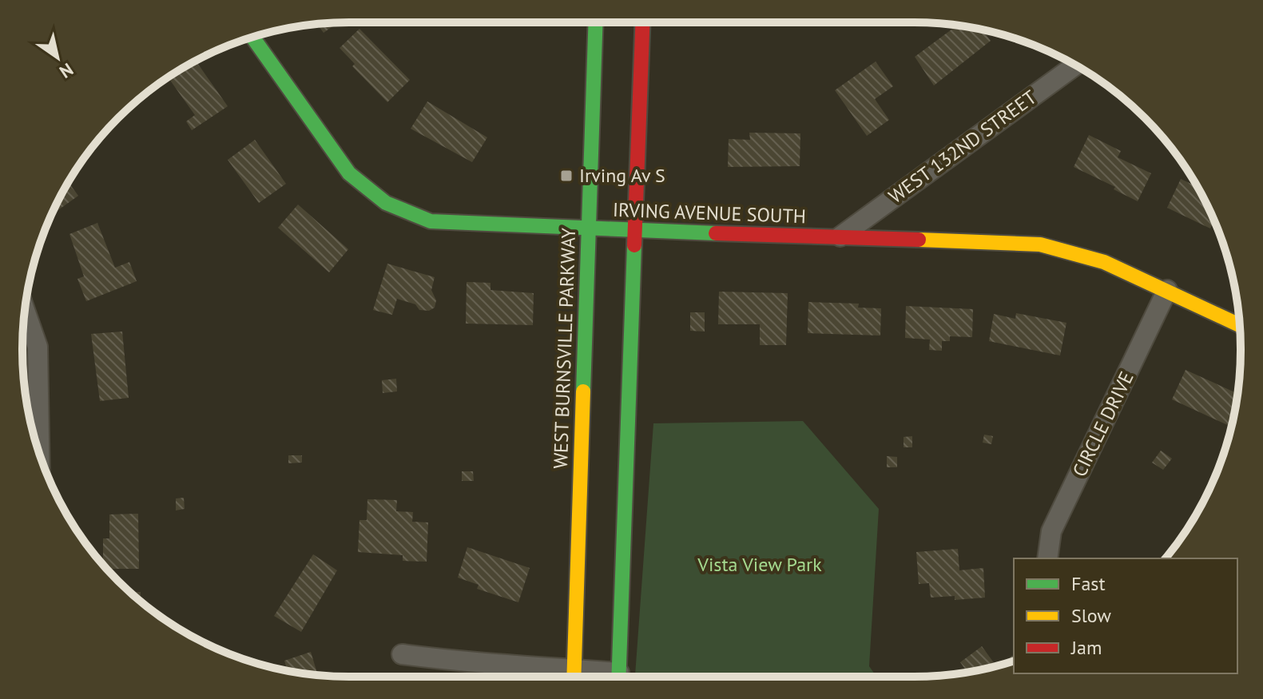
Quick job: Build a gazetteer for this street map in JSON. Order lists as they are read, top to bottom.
{
  "streets": {
    "street": [
      "WEST 132ND STREET",
      "IRVING AVENUE SOUTH",
      "WEST BURNSVILLE PARKWAY",
      "CIRCLE DRIVE"
    ]
  },
  "crossings": [
    ["WEST 132ND STREET", "IRVING AVENUE SOUTH"],
    ["IRVING AVENUE SOUTH", "WEST BURNSVILLE PARKWAY"],
    ["IRVING AVENUE SOUTH", "CIRCLE DRIVE"]
  ],
  "parks": ["Vista View Park"],
  "places": {
    "transit": ["Irving Av S"]
  },
  "legend": ["Fast", "Slow", "Jam"],
  "north": "bottom right"
}
